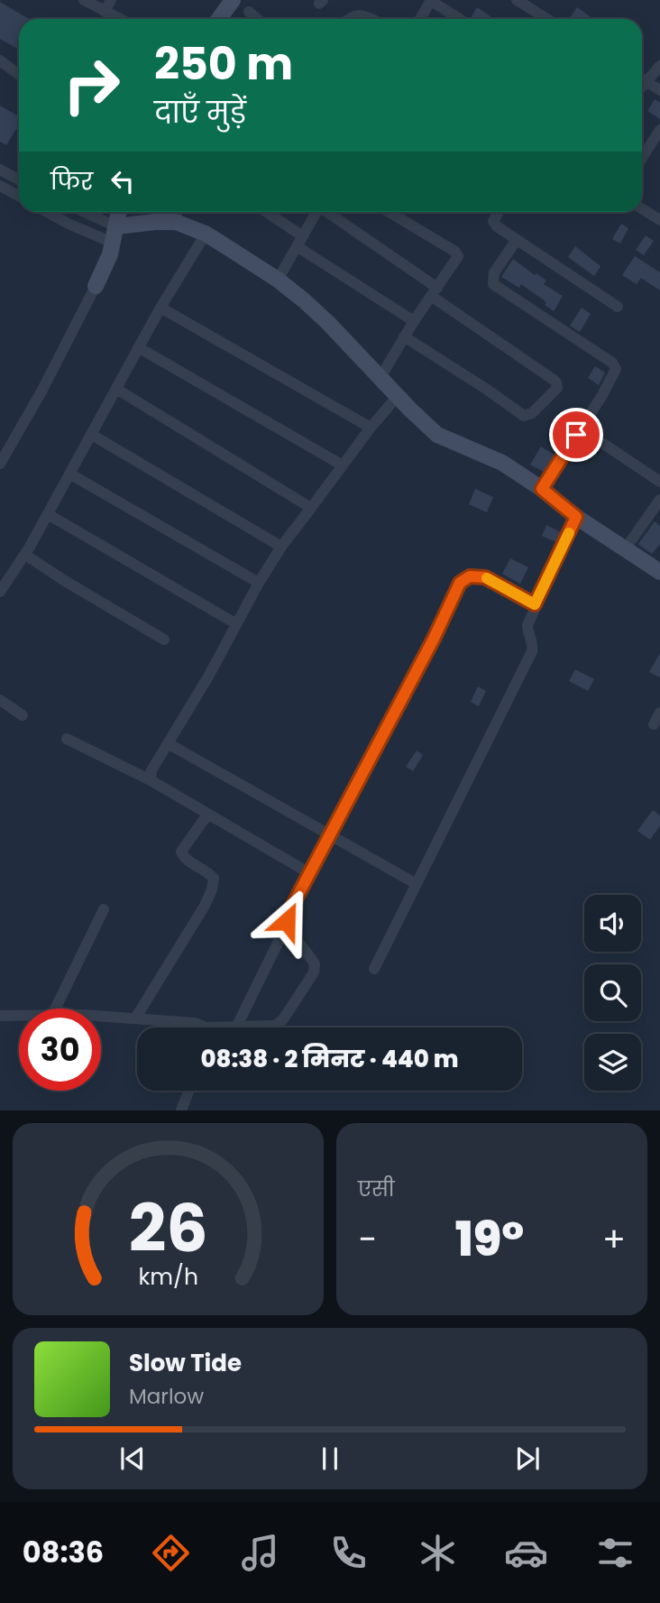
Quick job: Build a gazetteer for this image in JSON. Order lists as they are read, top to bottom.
{
  "page": {
    "turn": ["250 m", "दाएँ मुड़ें"],
    "then": "फिर",
    "limit": "30",
    "trip": "08:38 · 2 मिनट · 440 m",
    "tile": "एसी",
    "heat": ["−", "19°", "+"],
    "song": ["Slow Tide", "Marlow"],
    "tabs": "08:36",
    "gauge": ["26", "km/h"]
  }
}
